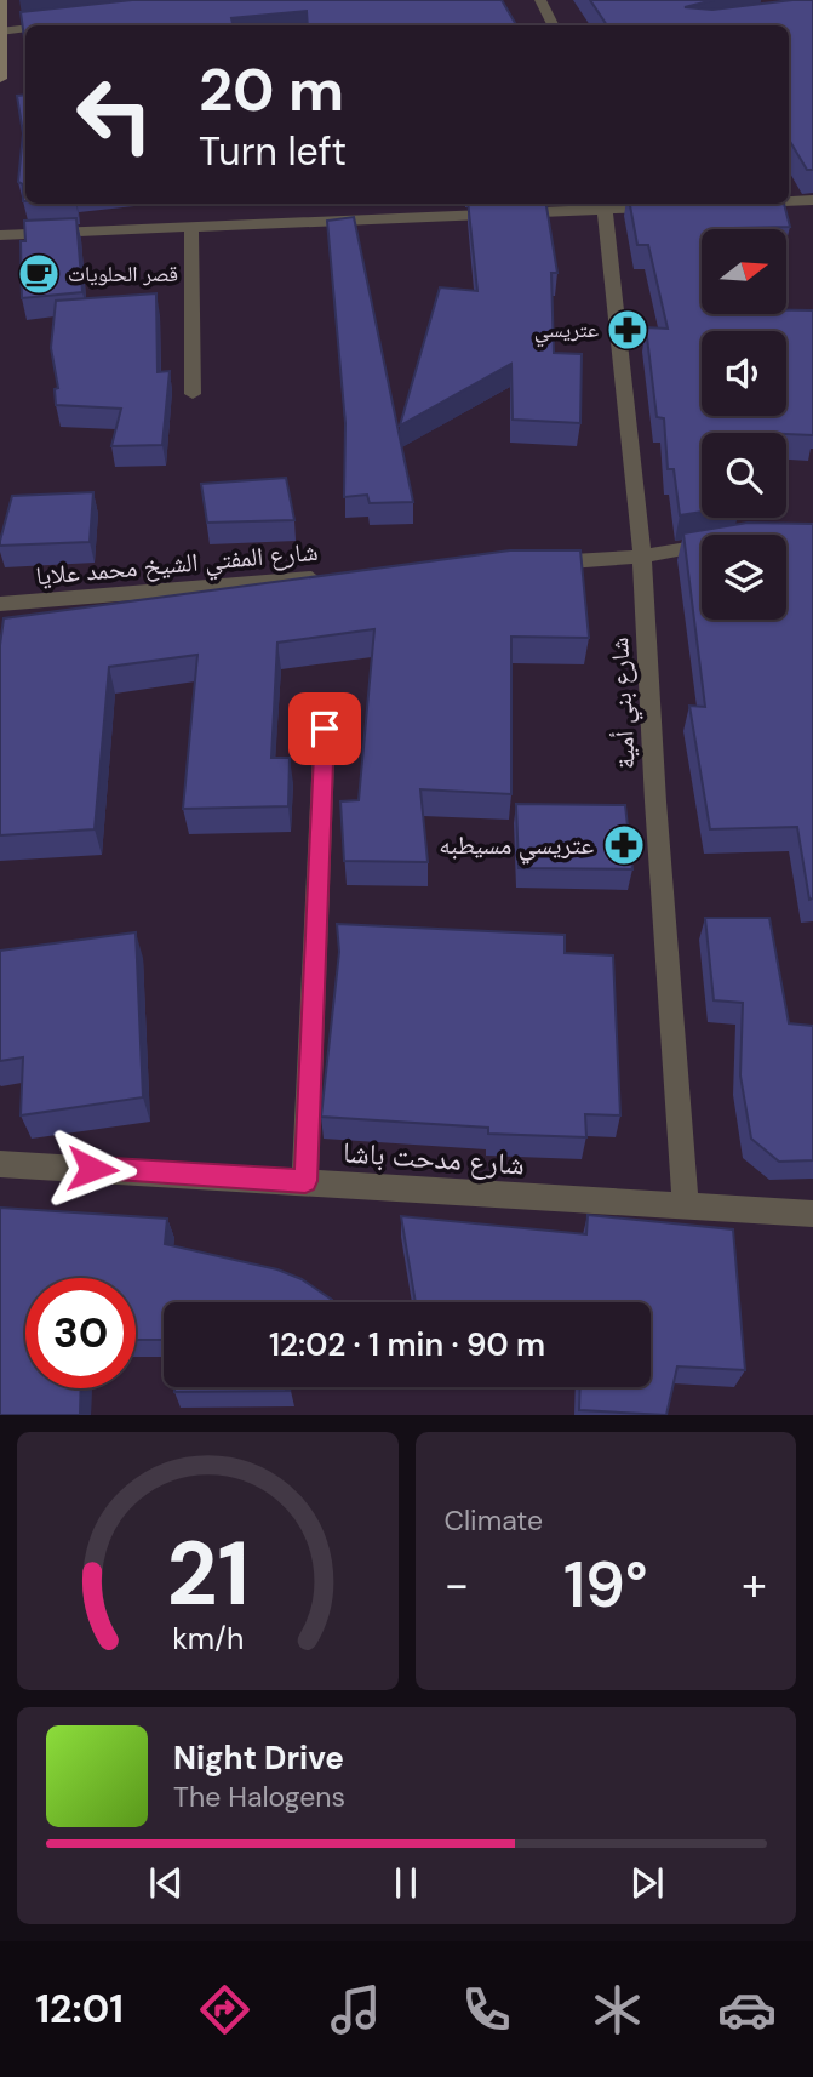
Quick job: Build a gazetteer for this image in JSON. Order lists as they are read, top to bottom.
{
  "streets": {
    "street": ["شارع المفتي الشيخ محمد علايا", "شارع بني أمية", "شارع مدحت باشا"]
  },
  "crossings": [
    ["شارع بني أمية", "شارع مدحت باشا"]
  ],
  "places": {
    "cafe": ["قصر الحلويات"],
    "pharmacy": ["عتريسي", "عتريسي مسيطبه"]
  },
  "north": "right",
  "page": {
    "turn": ["20 m", "Turn left"],
    "limit": "30",
    "trip": "12:02 · 1 min · 90 m",
    "tile": "Climate",
    "heat": ["−", "19°", "+"],
    "song": ["Night Drive", "The Halogens"],
    "tabs": "12:01",
    "gauge": ["21", "km/h"]
  }
}
